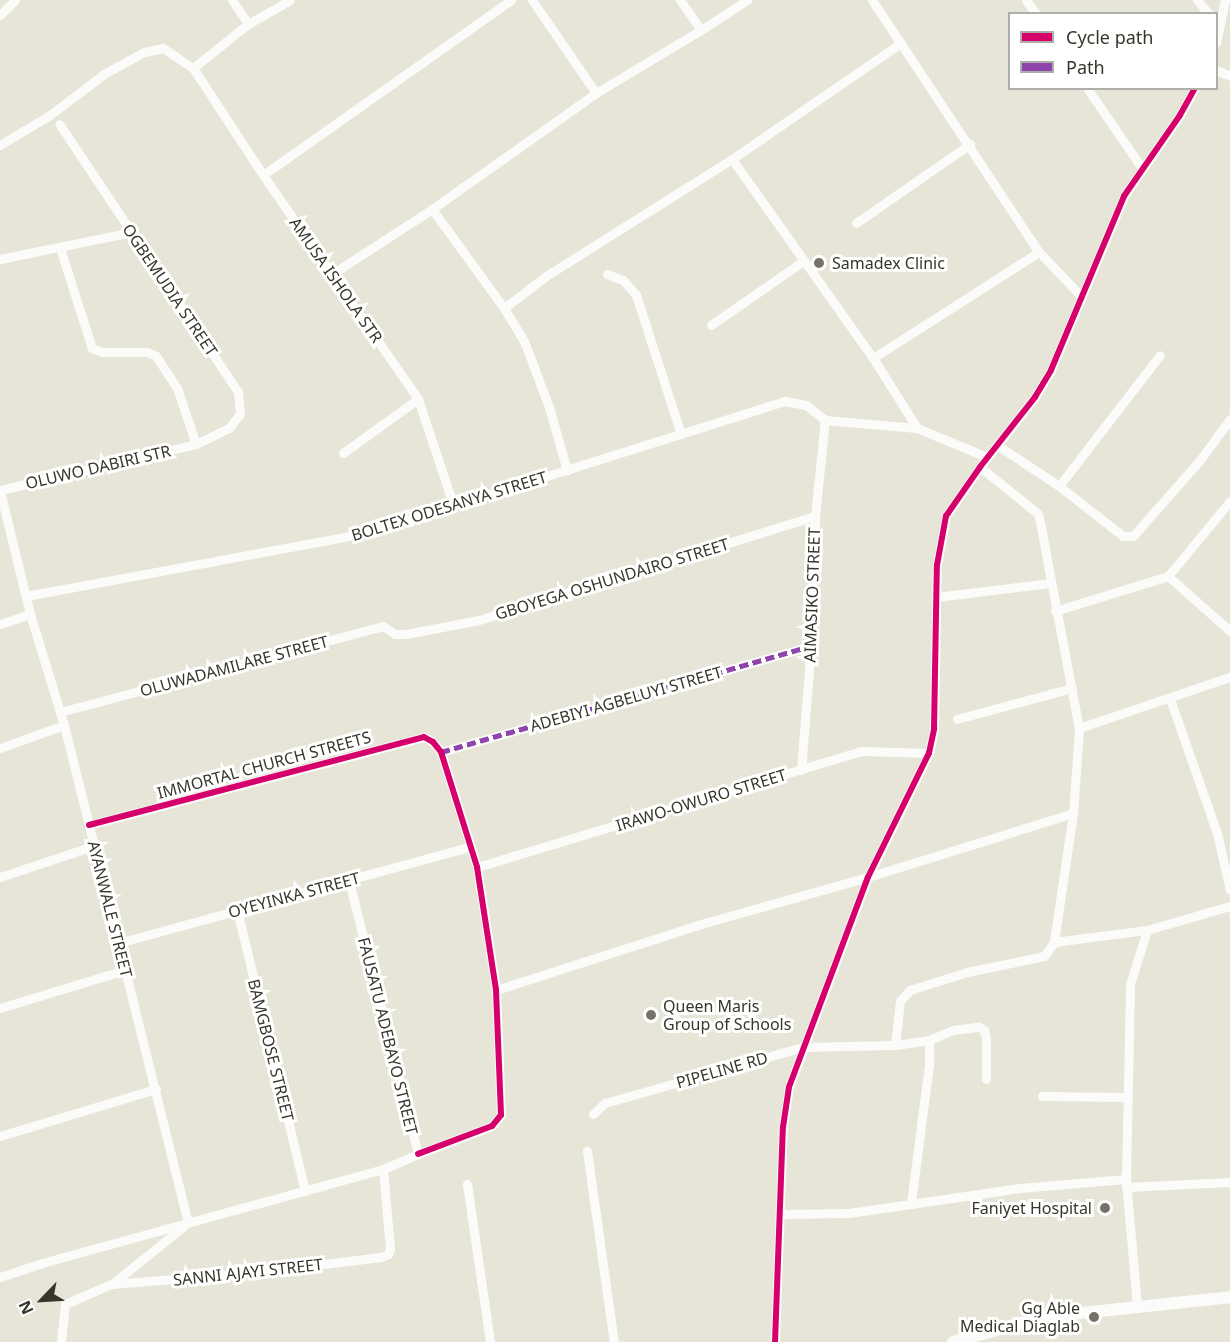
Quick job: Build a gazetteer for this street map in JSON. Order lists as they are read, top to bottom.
{
  "streets": {
    "street": [
      "AMUSA ISHOLA STR",
      "OGBEMUDIA STREET",
      "OLUWO DABIRI STR",
      "BOLTEX ODESANYA STREET",
      "GBOYEGA OSHUNDAIRO STREET",
      "AIMASIKO STREET",
      "OLUWADAMILARE STREET",
      "ADEBIYI AGBELUYI STREET",
      "IMMORTAL CHURCH STREETS",
      "IRAWO-OWURO STREET",
      "OYEYINKA STREET",
      "AYANWALE STREET",
      "FAUSATU ADEBAYO STREET",
      "BAMGBOSE STREET",
      "PIPELINE RD",
      "SANNI AJAYI STREET"
    ]
  },
  "crossings": [
    ["AMUSA ISHOLA STR", "BOLTEX ODESANYA STREET"],
    ["OGBEMUDIA STREET", "OLUWO DABIRI STR"],
    ["OLUWO DABIRI STR", "AYANWALE STREET"],
    ["BOLTEX ODESANYA STREET", "AIMASIKO STREET"],
    ["BOLTEX ODESANYA STREET", "AYANWALE STREET"],
    ["GBOYEGA OSHUNDAIRO STREET", "AIMASIKO STREET"],
    ["GBOYEGA OSHUNDAIRO STREET", "OLUWADAMILARE STREET"],
    ["AIMASIKO STREET", "ADEBIYI AGBELUYI STREET"],
    ["AIMASIKO STREET", "IRAWO-OWURO STREET"],
    ["OLUWADAMILARE STREET", "AYANWALE STREET"],
    ["ADEBIYI AGBELUYI STREET", "IMMORTAL CHURCH STREETS"],
    ["IMMORTAL CHURCH STREETS", "AYANWALE STREET"],
    ["OYEYINKA STREET", "AYANWALE STREET"],
    ["OYEYINKA STREET", "FAUSATU ADEBAYO STREET"],
    ["OYEYINKA STREET", "BAMGBOSE STREET"],
    ["AYANWALE STREET", "FAUSATU ADEBAYO STREET"],
    ["FAUSATU ADEBAYO STREET", "BAMGBOSE STREET"],
    ["FAUSATU ADEBAYO STREET", "SANNI AJAYI STREET"]
  ],
  "places": [
    "Samadex Clinic",
    "Queen Maris Group of Schools",
    "Faniyet Hospital",
    "Gg Able Medical Diaglab"
  ],
  "legend": ["Cycle path", "Path"],
  "north": "bottom left"
}
